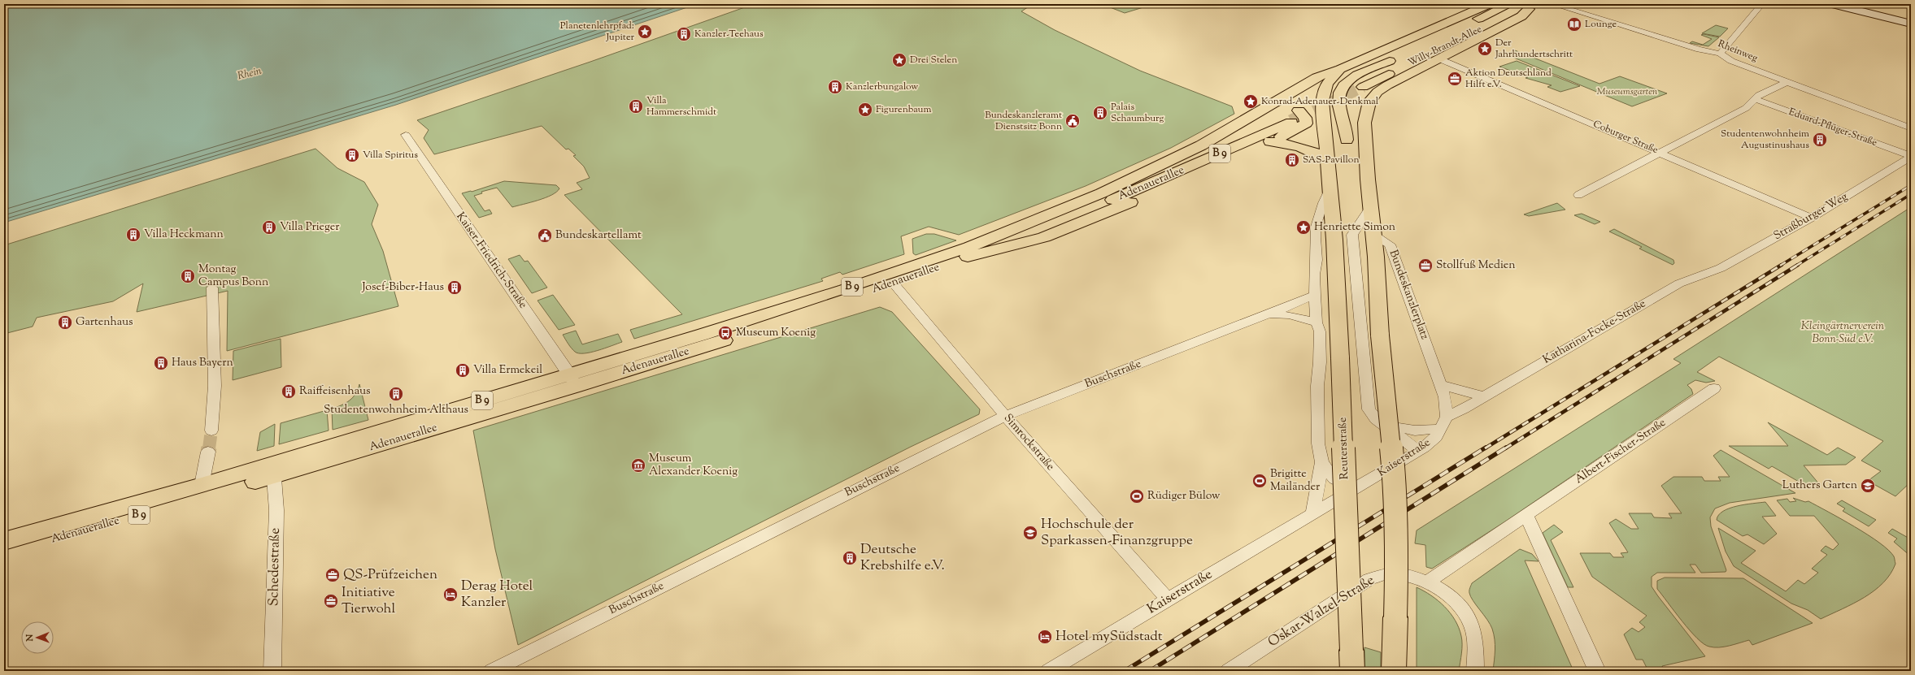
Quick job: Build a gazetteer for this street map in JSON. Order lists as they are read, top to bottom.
{
  "streets": {
    "main road": [
      "Willy-Brandt-Allee",
      "B 9",
      "Adenauerallee",
      "Reuterstraße"
    ],
    "street": [
      "Rheinweg",
      "Eduard-Pflüger-Straße",
      "Coburger Straße",
      "Straßburger Weg",
      "Kaiser-Friedrich-Straße",
      "Bundeskanzlerplatz",
      "Katharina-Focke-Straße",
      "Buschstraße",
      "Simrockstraße",
      "Albert-Fischer-Straße",
      "Kaiserstraße",
      "Schedestraße",
      "Oskar-Walzel-Straße"
    ]
  },
  "crossings": [
    ["Willy-Brandt-Allee", "Coburger Straße"],
    ["Willy-Brandt-Allee", "B 9"],
    ["Eduard-Pflüger-Straße", "Straßburger Weg"],
    ["Coburger Straße", "Straßburger Weg"],
    ["B 9", "Adenauerallee"],
    ["Adenauerallee", "Kaiser-Friedrich-Straße"],
    ["Adenauerallee", "Simrockstraße"],
    ["Adenauerallee", "Schedestraße"],
    ["Straßburger Weg", "Katharina-Focke-Straße"],
    ["Katharina-Focke-Straße", "Kaiserstraße"],
    ["Buschstraße", "Simrockstraße"],
    ["Simrockstraße", "Kaiserstraße"],
    ["Albert-Fischer-Straße", "Oskar-Walzel-Straße"]
  ],
  "water": ["Rhein"],
  "parks": ["Museumsgarten", "Kleingärtnerverein Bonn-Süd e.V."],
  "places": {
    "library": ["Lounge"],
    "place": [
      "Planetenlehrpfad: Jupiter",
      "Der Jahrhundertschritt",
      "Drei Stelen",
      "Konrad-Adenauer-Denkmal",
      "Figurenbaum",
      "Henriette Simon"
    ],
    "building": [
      "Kanzler-Teehaus",
      "Kanzlerbungalow",
      "Villa Hammerschmidt",
      "Palais Schaumburg",
      "Studentenwohnheim Augustinushaus",
      "Villa Spiritus",
      "SAS-Pavillon",
      "Villa Prieger",
      "Villa Heckmann",
      "Montag Campus Bonn",
      "Josef-Biber-Haus",
      "Gartenhaus",
      "Haus Bayern",
      "Villa Ermekeil",
      "Raiffeisenhaus",
      "Studentenwohnheim Althaus",
      "Deutsche Krebshilfe e.V."
    ],
    "office": [
      "Aktion Deutschland Hilft e.V.",
      "Stollfuß Medien",
      "QS-Prüfzeichen",
      "Initiative Tierwohl"
    ],
    "public building": ["Bundeskanzleramt Dienstsitz Bonn", "Bundeskartellamt"],
    "bus stop": ["Museum Koenig"],
    "museum": ["Museum Alexander Koenig"],
    "sports": ["Brigitte Mailänder", "Rüdiger Bülow"],
    "school or university": ["Luthers Garten", "Hochschule der Sparkassen-Finanzgruppe"],
    "hotel": ["Derag Hotel Kanzler", "Hotel mySüdstadt"]
  },
  "north": "left"
}
